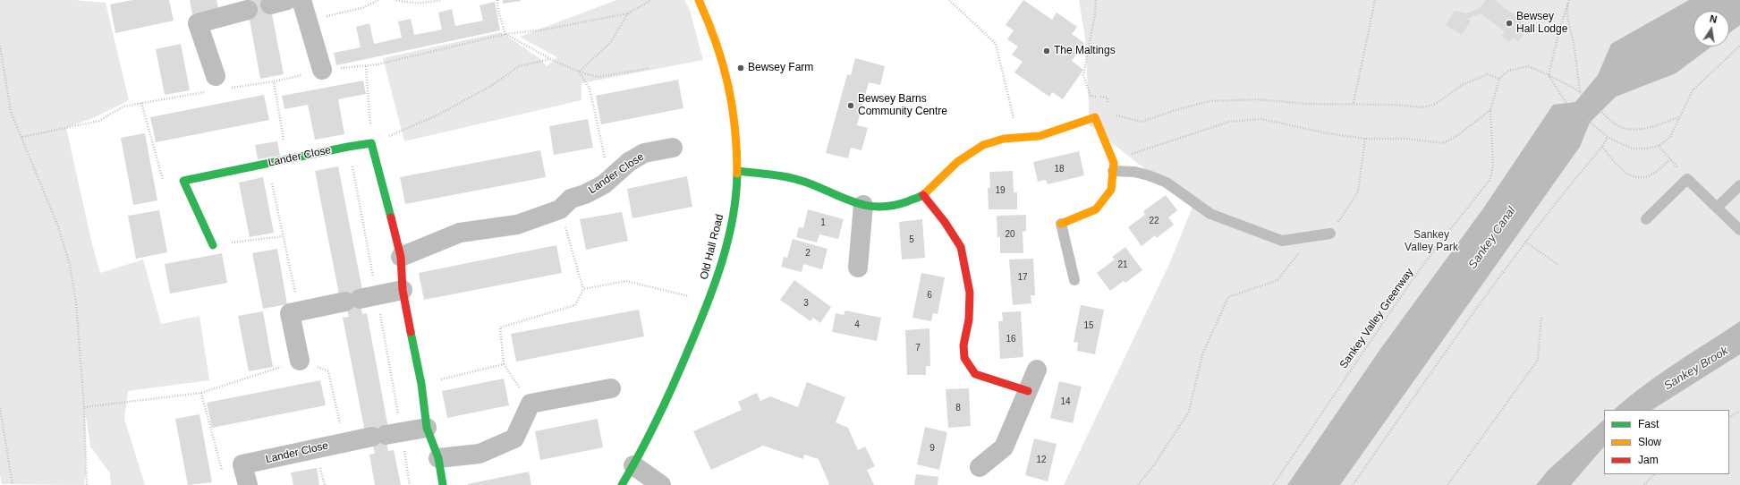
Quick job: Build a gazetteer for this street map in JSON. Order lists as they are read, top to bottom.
{
  "streets": {
    "street": ["Lander Close", "Old Hall Road"],
    "path": ["Sankey Valley Greenway"]
  },
  "water": ["Sankey Canal", "Sankey Brook"],
  "parks": ["Sankey Valley Park"],
  "places": [
    "Bewsey Hall Lodge",
    "The Maltings",
    "Bewsey Farm",
    "Bewsey Barns Community Centre"
  ],
  "house_numbers": [
    "18",
    "19",
    "22",
    "1",
    "20",
    "5",
    "2",
    "21",
    "17",
    "6",
    "3",
    "4",
    "15",
    "16",
    "7",
    "14",
    "8",
    "9",
    "12"
  ],
  "legend": ["Fast", "Slow", "Jam"],
  "north": "top"
}
